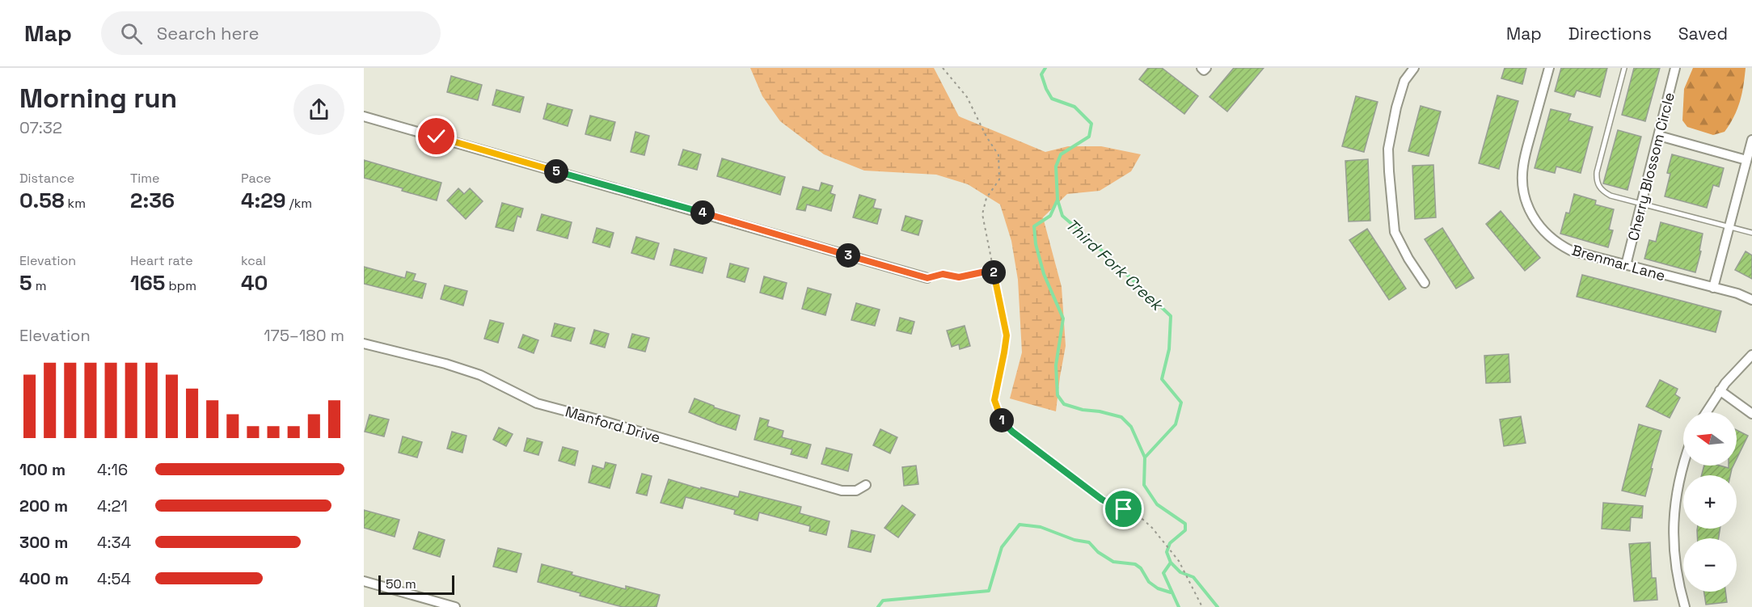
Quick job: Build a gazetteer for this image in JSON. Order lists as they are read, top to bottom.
{
  "streets": {
    "street": ["Cherry Blossom Circle", "Brenmar Lane", "Manford Drive"]
  },
  "crossings": [
    ["Cherry Blossom Circle", "Brenmar Lane"]
  ],
  "water": ["Third Fork Creek"],
  "scale_bar": "50 m",
  "north": "left",
  "page": {
    "header": "Map",
    "search": "Search here",
    "nav": ["Map", "Directions", "Saved"],
    "heading": ["Morning run", "07:32"],
    "stats": [
      ["Distance", "0.58 km"],
      ["Time", "2:36"],
      ["Pace", "4:29 /km"],
      ["Elevation", "5 m"],
      ["Heart rate", "165 bpm"],
      ["kcal", "40"]
    ],
    "pins": [
      "5",
      "4",
      "3",
      "2",
      "1"
    ],
    "chart": ["Elevation", "175–180 m"],
    "map_buttons": ["+", "−"],
    "list": [
      {
        "name": "100 m",
        "note": "4:16"
      },
      {
        "name": "200 m",
        "note": "4:21"
      },
      {
        "name": "300 m",
        "note": "4:34"
      },
      {
        "name": "400 m",
        "note": "4:54"
      }
    ],
    "scale": "50 m"
  }
}
